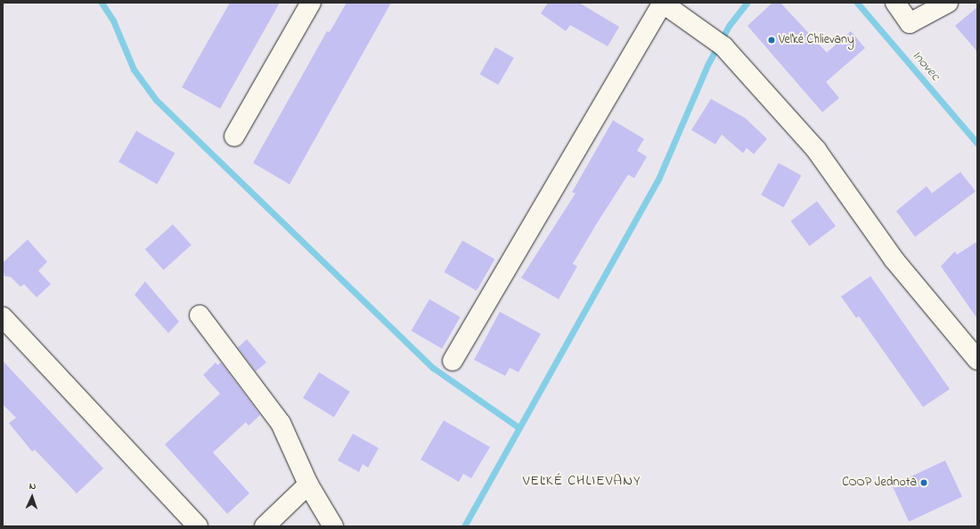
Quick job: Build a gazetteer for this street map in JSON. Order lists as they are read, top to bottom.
{
  "districts": ["VEĽKÉ CHLIEVANY"],
  "water": ["Inovec"],
  "places": ["Veľké Chlievany", "COOP Jednota"],
  "north": "top"
}
